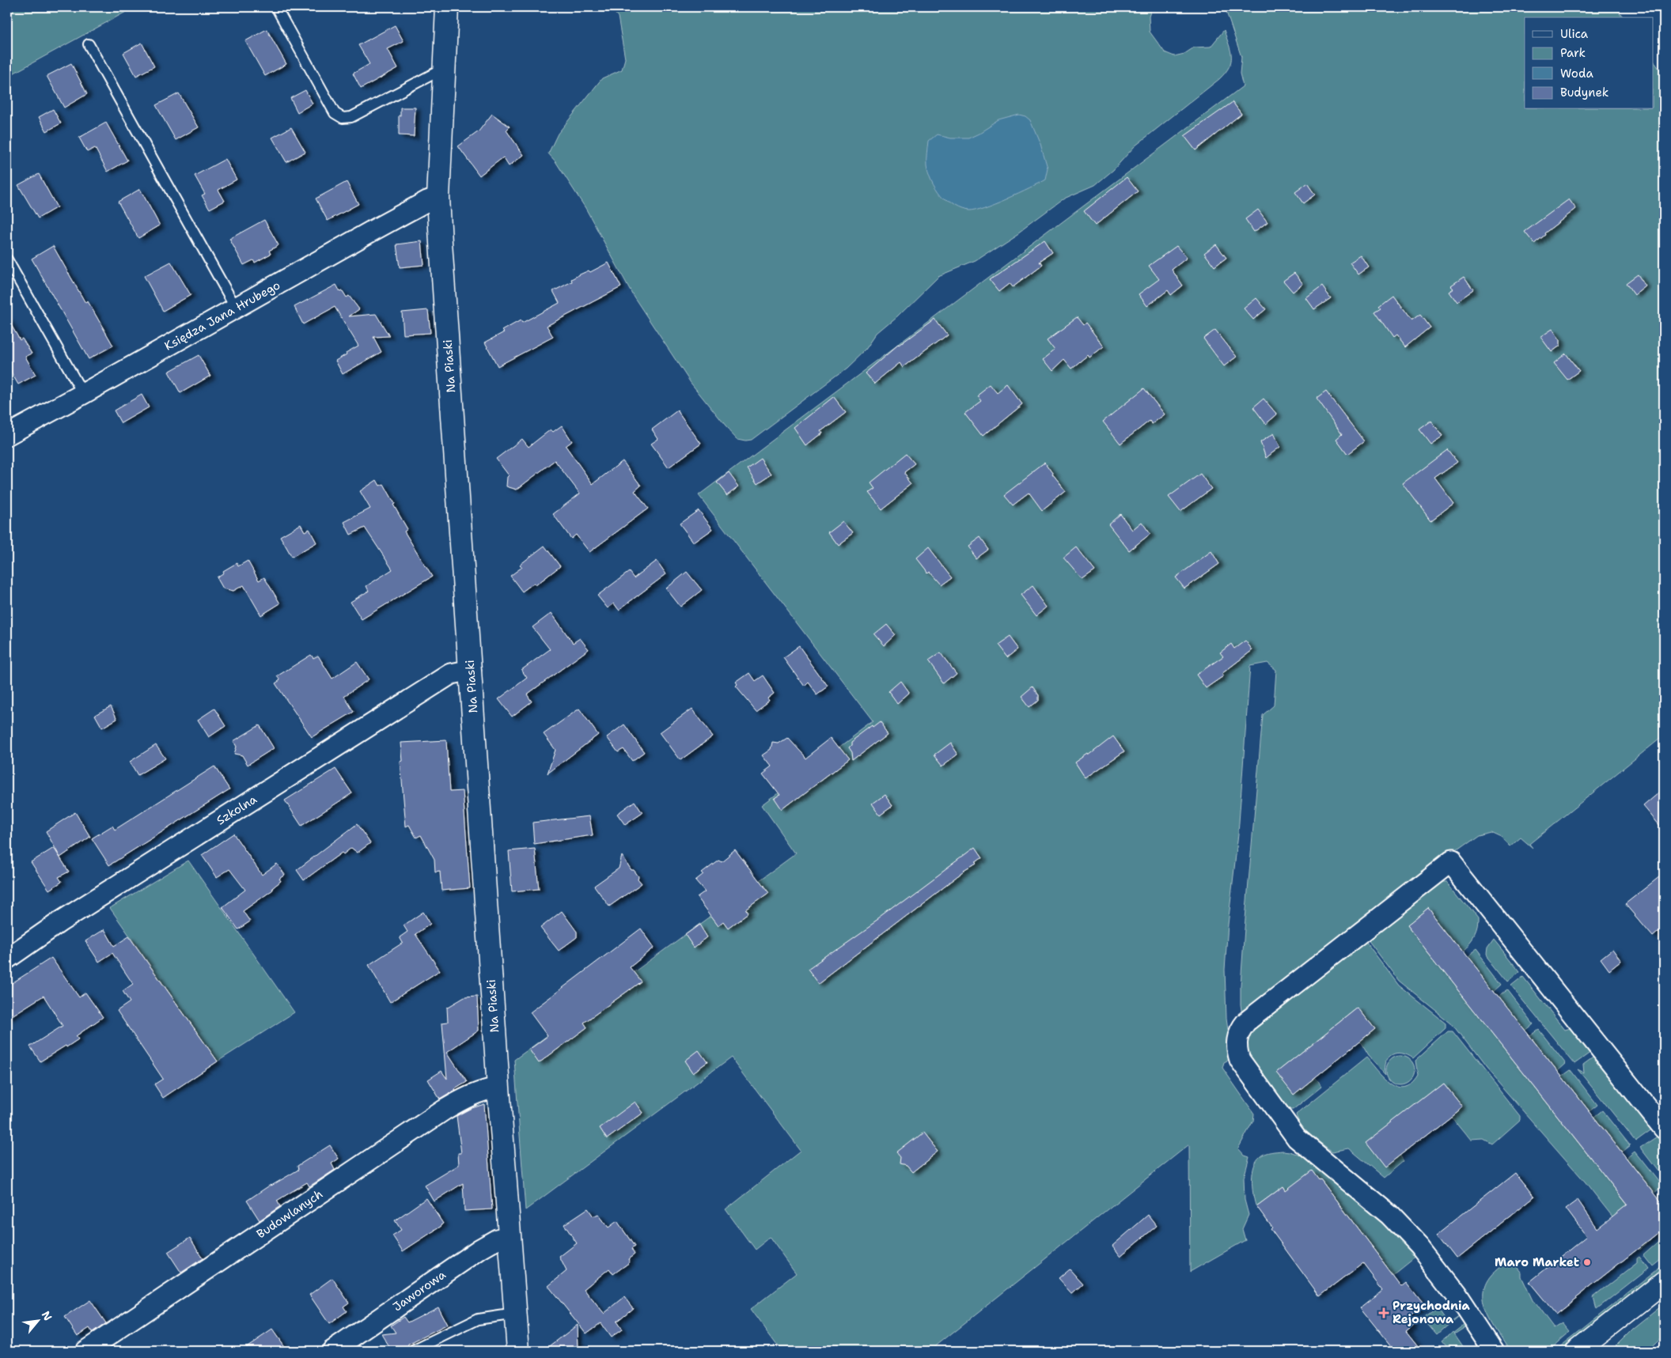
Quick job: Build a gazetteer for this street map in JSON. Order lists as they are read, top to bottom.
{
  "streets": {
    "street": [
      "Księdza Jana Hrubego",
      "Na Piaski",
      "Szkolna",
      "Budowlanych",
      "Jaworowa"
    ]
  },
  "crossings": [
    ["Księdza Jana Hrubego", "Na Piaski"],
    ["Na Piaski", "Szkolna"],
    ["Na Piaski", "Budowlanych"],
    ["Na Piaski", "Jaworowa"]
  ],
  "places": {
    "other": ["Maro Market"],
    "health": ["Przychodnia Rejonowa"]
  },
  "legend": [
    "Ulica",
    "Park",
    "Woda",
    "Budynek"
  ],
  "north": "top right"
}
